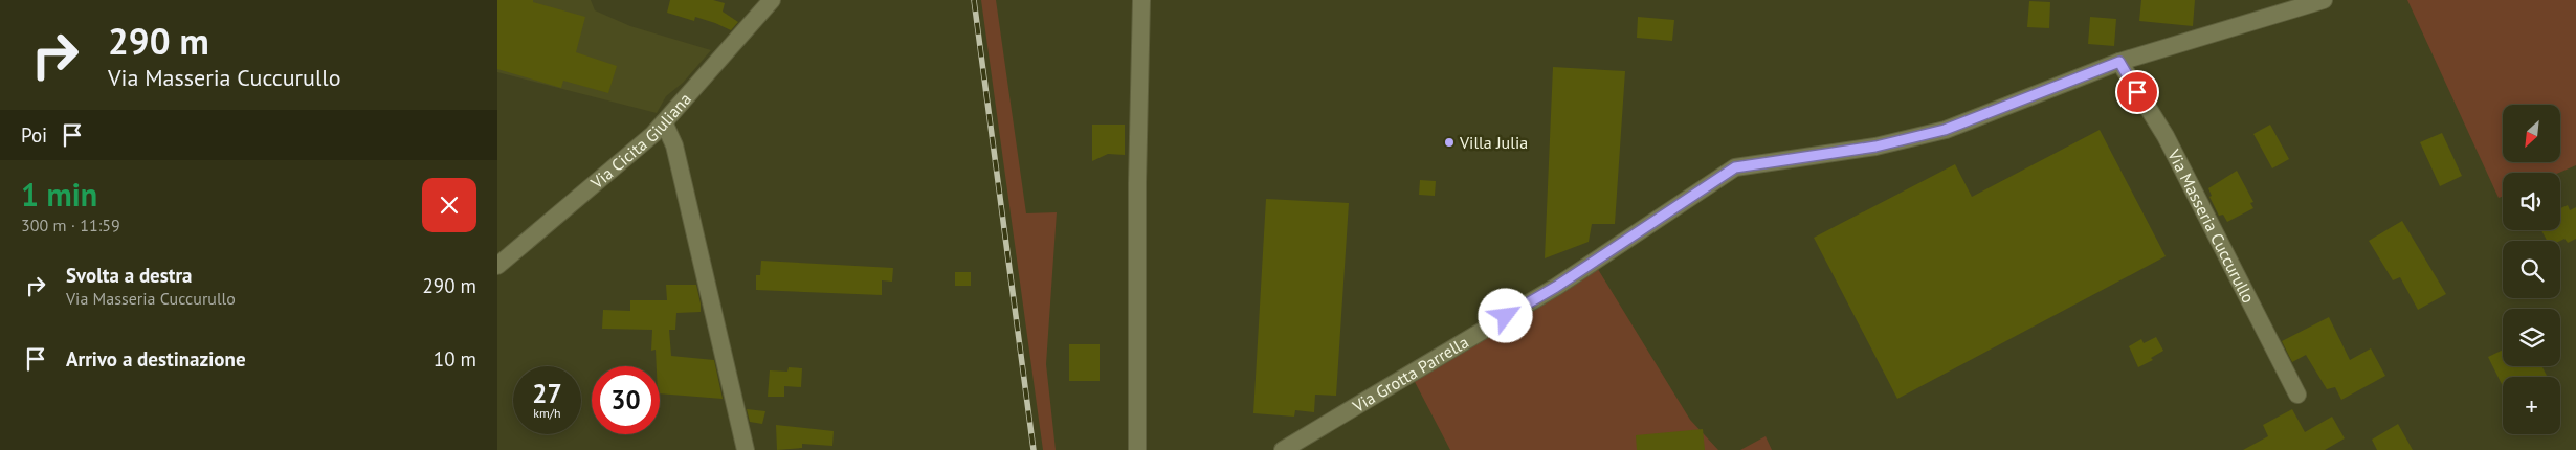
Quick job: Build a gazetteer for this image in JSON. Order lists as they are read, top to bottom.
{
  "streets": {
    "street": ["Via Cicita Giuliana", "Via Masseria Cuccurullo", "Via Grotta Parrella"]
  },
  "crossings": [
    ["Via Masseria Cuccurullo", "Via Grotta Parrella"]
  ],
  "places": ["Villa Julia"],
  "north": "bottom left",
  "page": {
    "turn": ["290 m", "Via Masseria Cuccurullo"],
    "map_buttons": "+",
    "then": "Poi",
    "heading": ["1 min", "300 m · 11:59"],
    "list": [
      {
        "name": "Svolta a destra",
        "note": "Via Masseria Cuccurullo",
        "value": "290 m"
      },
      {
        "name": "Arrivo a destinazione",
        "value": "10 m"
      }
    ],
    "speed": "27 km/h",
    "limit": "30"
  }
}
